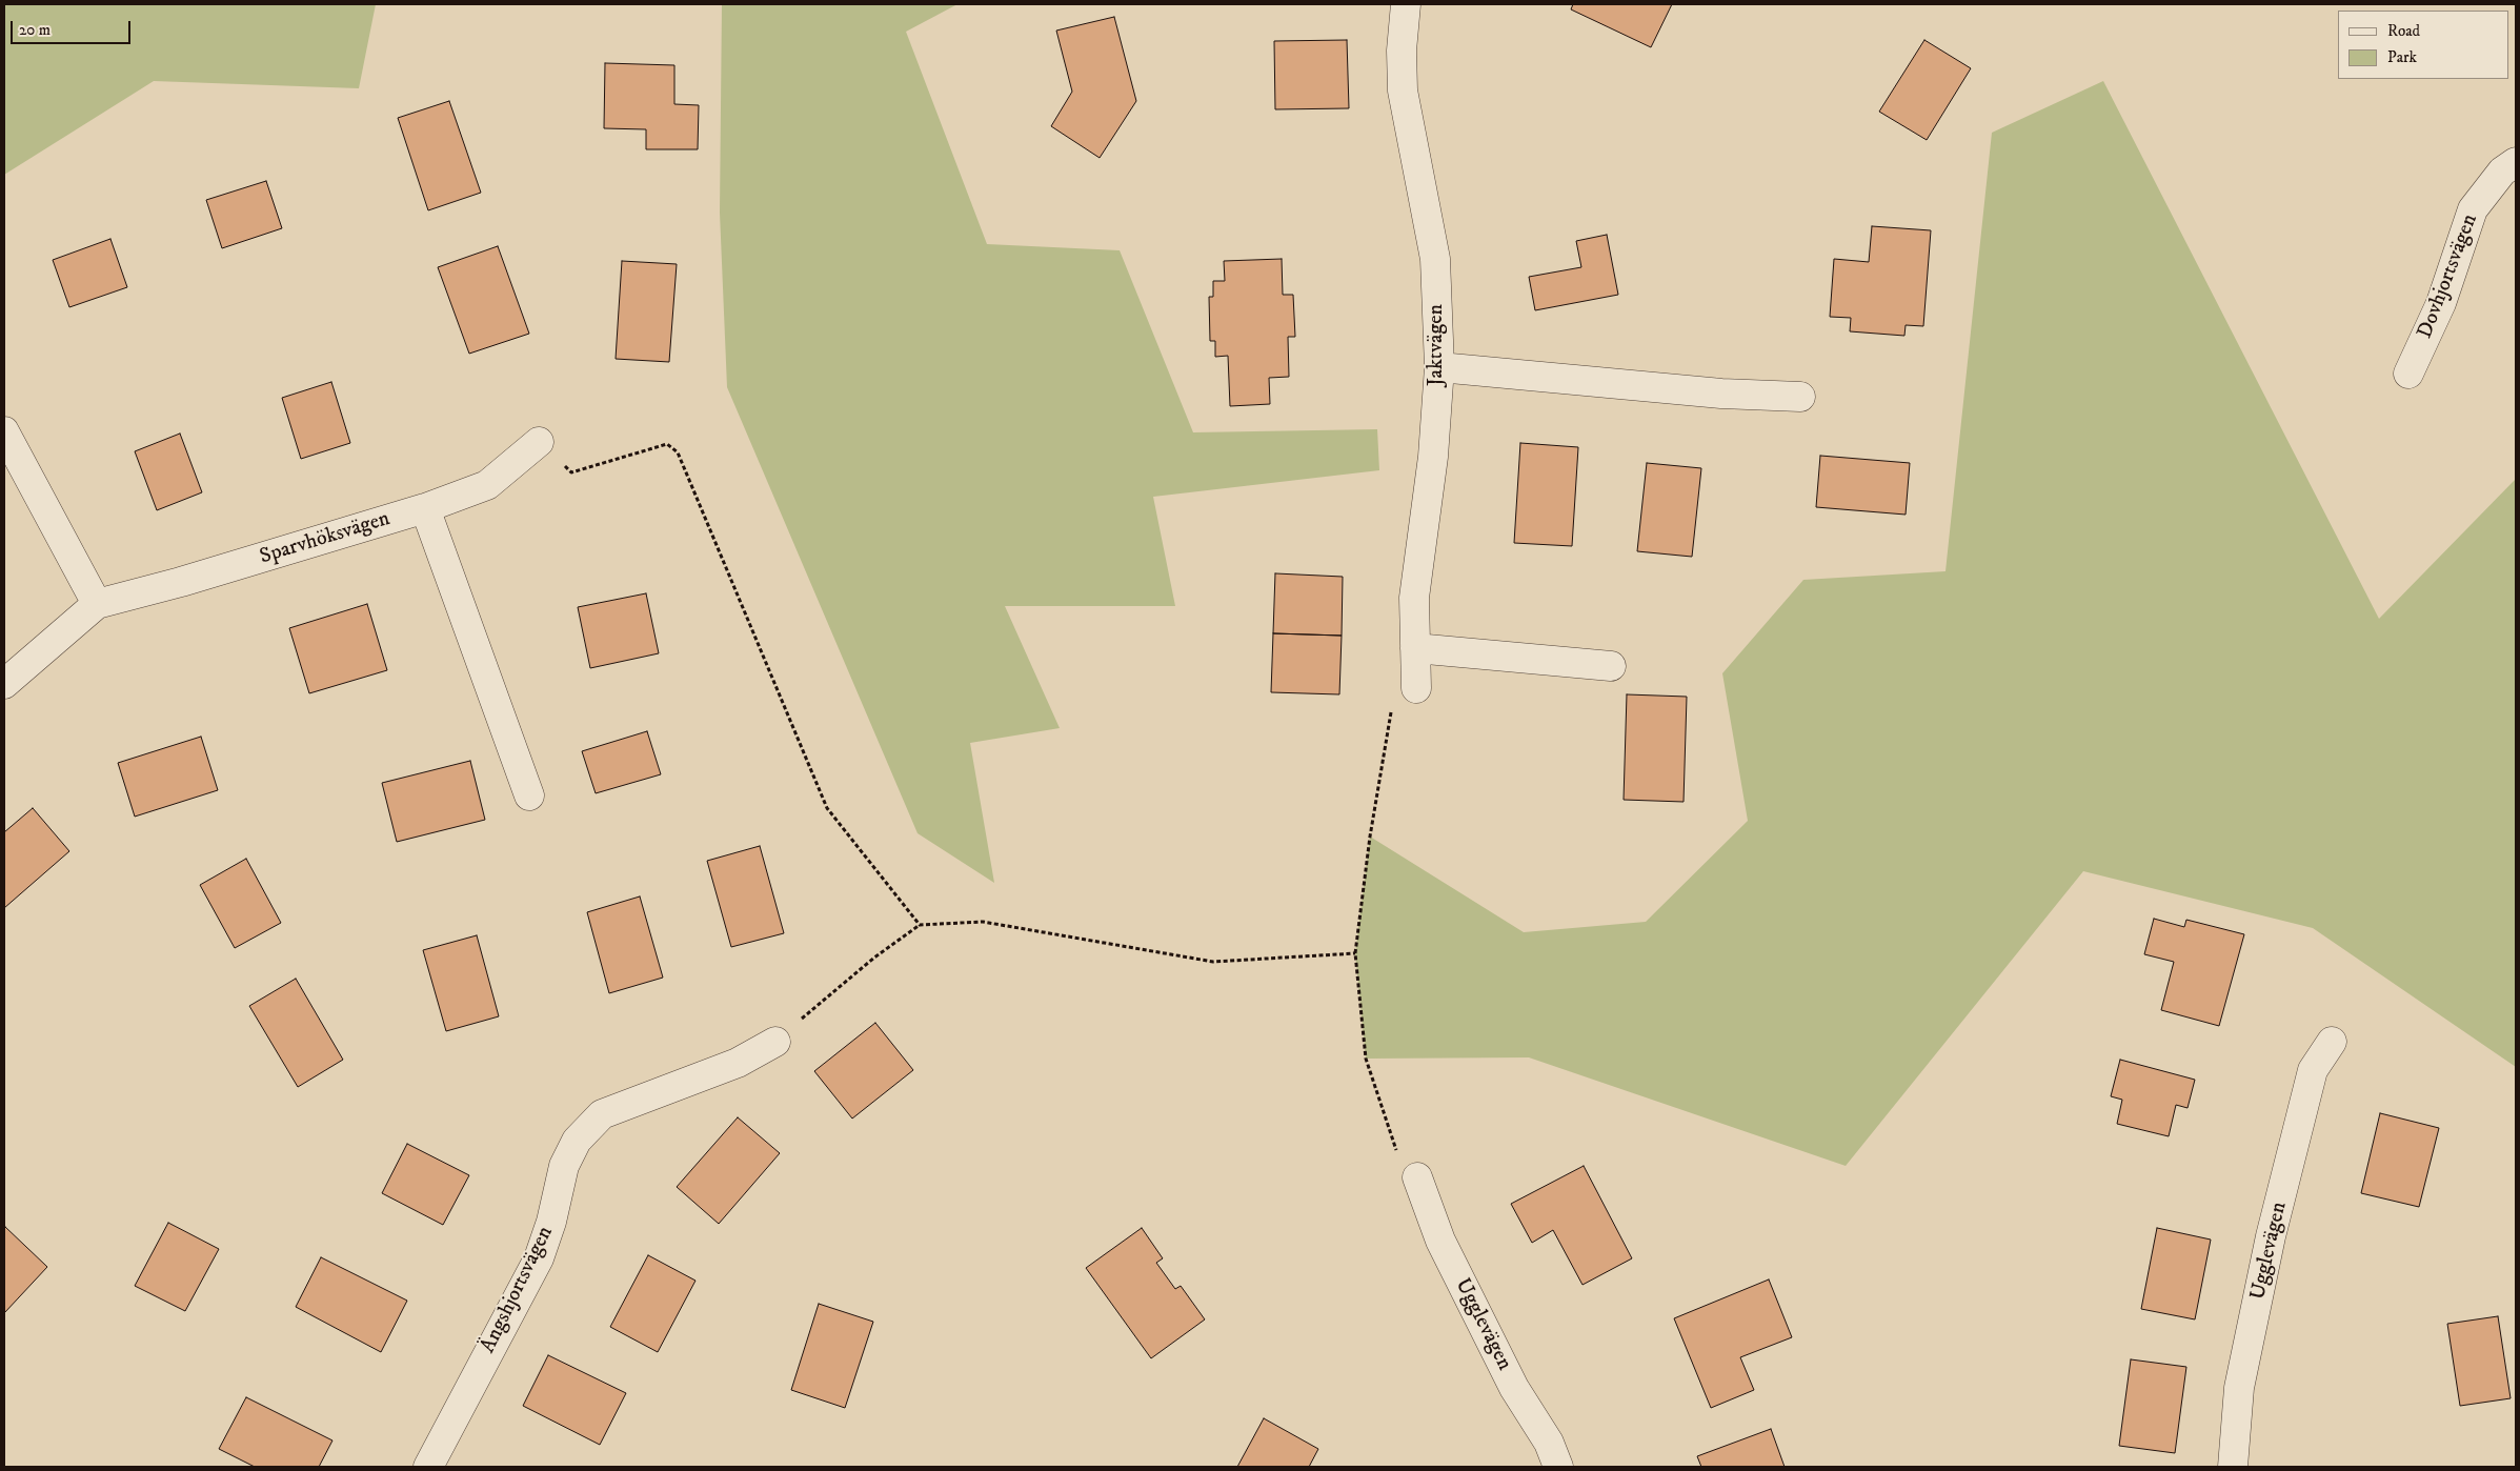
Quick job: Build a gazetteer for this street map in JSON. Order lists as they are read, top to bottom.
{
  "streets": {
    "street": [
      "Dovhjortsvägen",
      "Jaktvägen",
      "Sparvhöksvägen",
      "Ugglevägen",
      "Ängshjortsvägen"
    ]
  },
  "legend": ["Road", "Park"],
  "scale_bar": "20 m"
}
